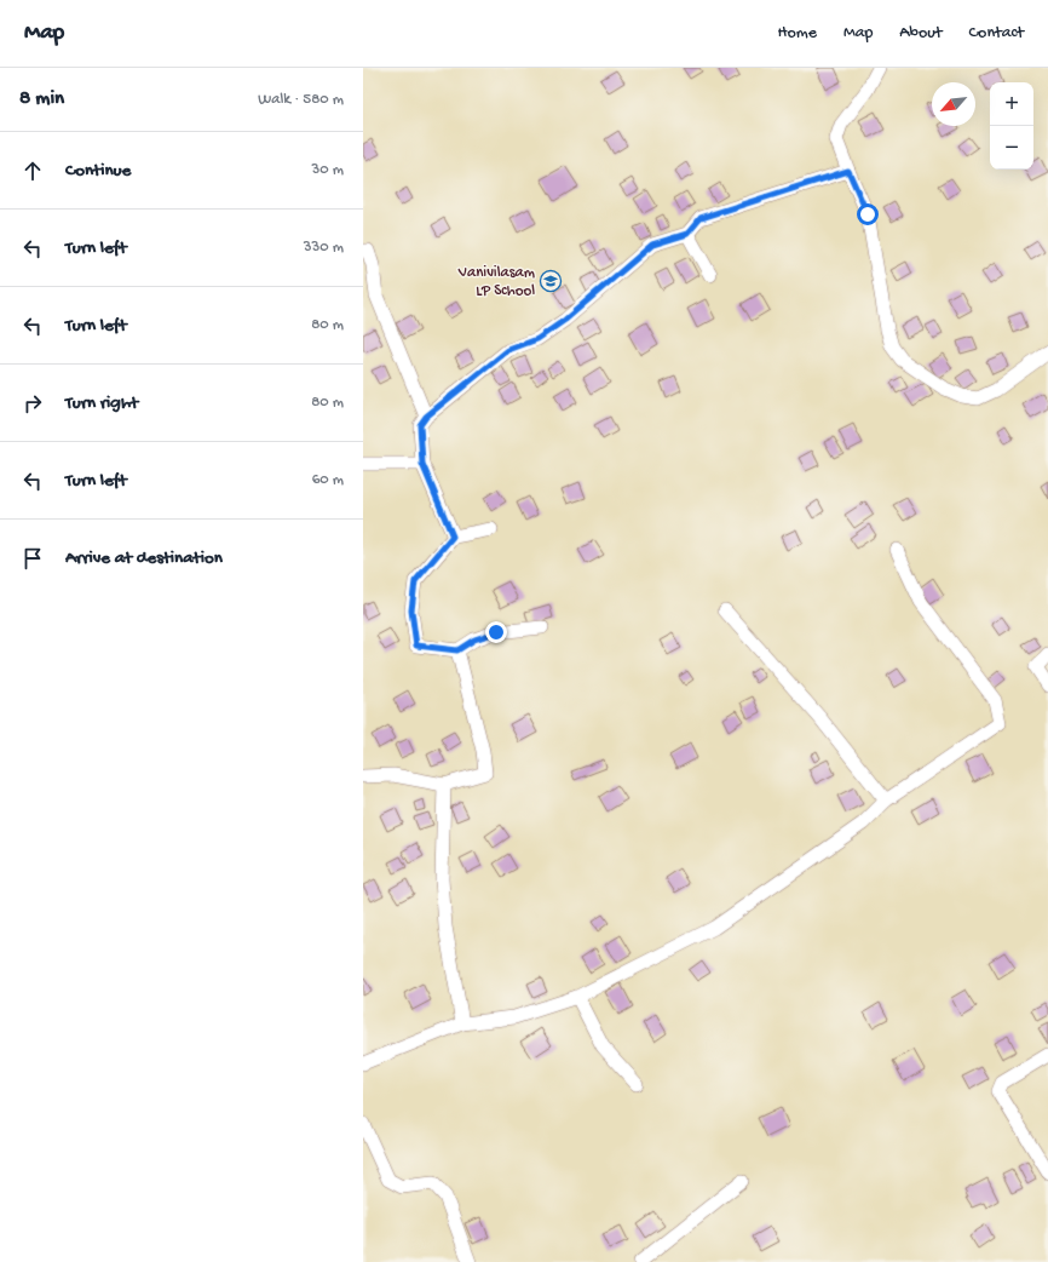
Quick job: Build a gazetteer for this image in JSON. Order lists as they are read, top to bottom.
{
  "places": {
    "school or university": ["Vanivilasam LP School"]
  },
  "north": "bottom left",
  "page": {
    "header": "Map",
    "nav": [
      "Home",
      "Map",
      "About",
      "Contact"
    ],
    "heading": ["8 min", "Walk · 580 m"],
    "map_buttons": ["+", "−"],
    "list": [
      ["Continue", "30 m"],
      ["Turn left", "330 m"],
      ["Turn left", "80 m"],
      ["Turn right", "80 m"],
      ["Turn left", "60 m"],
      "Arrive at destination"
    ]
  }
}
